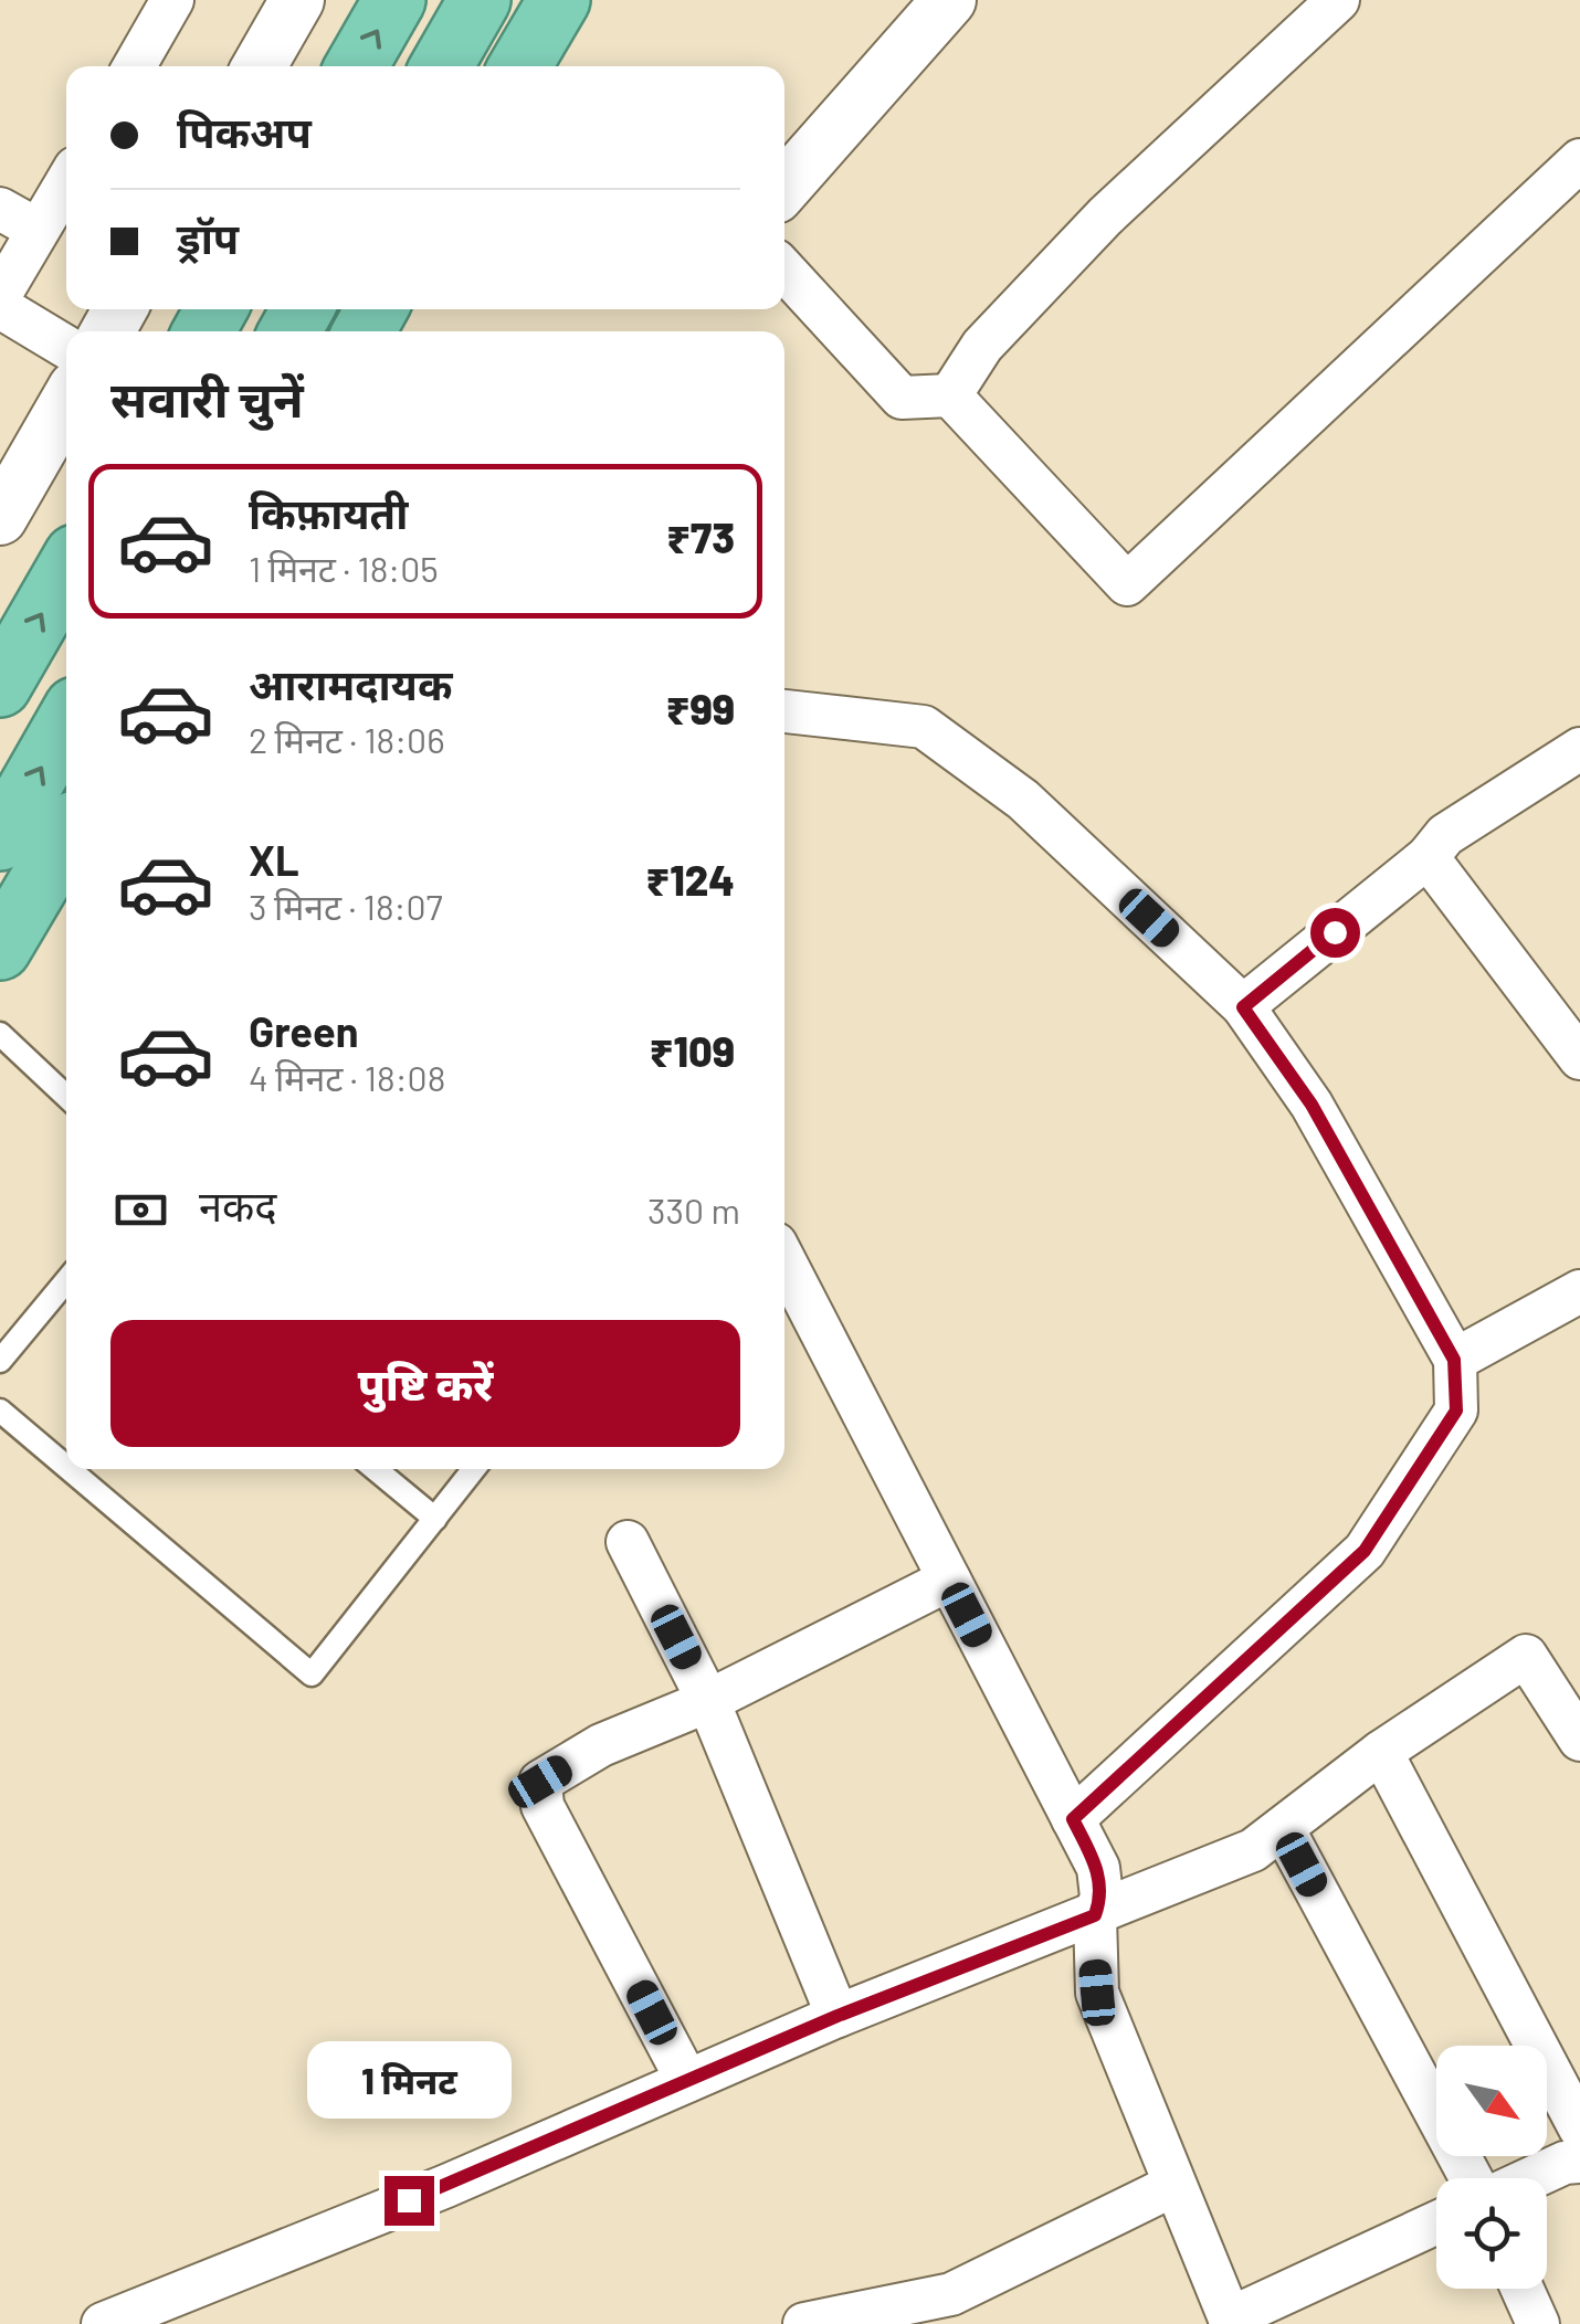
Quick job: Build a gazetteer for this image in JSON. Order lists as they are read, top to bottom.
{
  "north": "bottom right",
  "page": {
    "banner": ["पिकअप", "ड्रॉप"],
    "heading": "सवारी चुनें",
    "list": [
      {
        "name": "किफ़ायती",
        "note": "1 मिनट · 18:05",
        "value": "₹73"
      },
      {
        "name": "आरामदायक",
        "note": "2 मिनट · 18:06",
        "value": "₹99"
      },
      {
        "name": "XL",
        "note": "3 मिनट · 18:07",
        "value": "₹124"
      },
      {
        "name": "Green",
        "note": "4 मिनट · 18:08",
        "value": "₹109"
      }
    ],
    "pay": ["नकद", "330 m"],
    "buttons": "पुष्टि करें",
    "bubble": "1 मिनट"
  }
}
